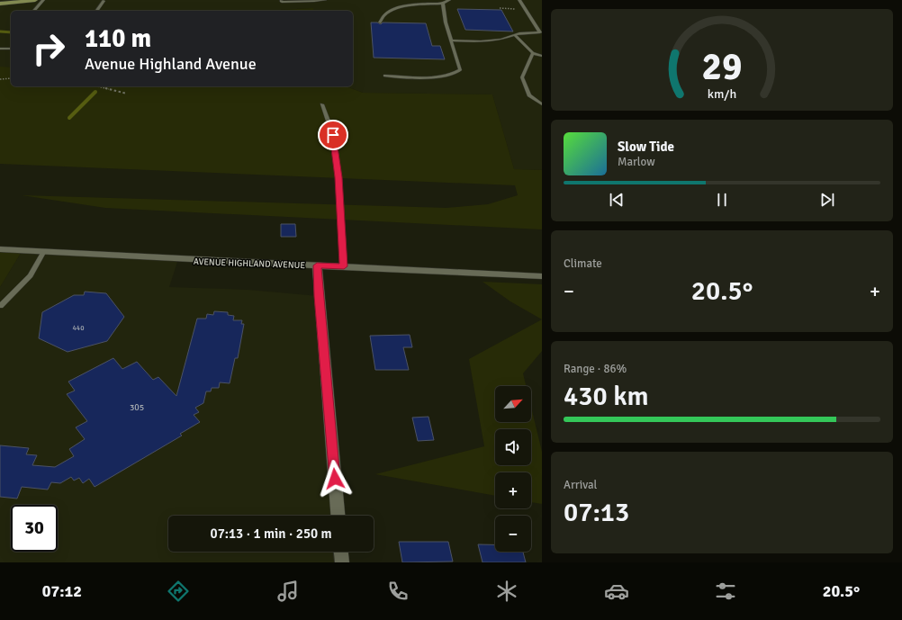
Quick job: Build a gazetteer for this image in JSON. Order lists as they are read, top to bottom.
{
  "streets": {
    "street": ["AVENUE HIGHLAND AVENUE"]
  },
  "house_numbers": ["440", "305"],
  "north": "top right",
  "page": {
    "turn": ["110 m", "Avenue Highland Avenue"],
    "song": ["Slow Tide", "Marlow"],
    "tile": [
      "Climate",
      ["Range · 86%", "430 km"],
      ["Arrival", "07:13"]
    ],
    "heat": ["−", "20.5°", "+"],
    "map_buttons": ["+", "−"],
    "limit": "30",
    "trip": "07:13 · 1 min · 250 m",
    "tabs": ["07:12", "20.5°"],
    "gauge": ["29", "km/h"]
  }
}
